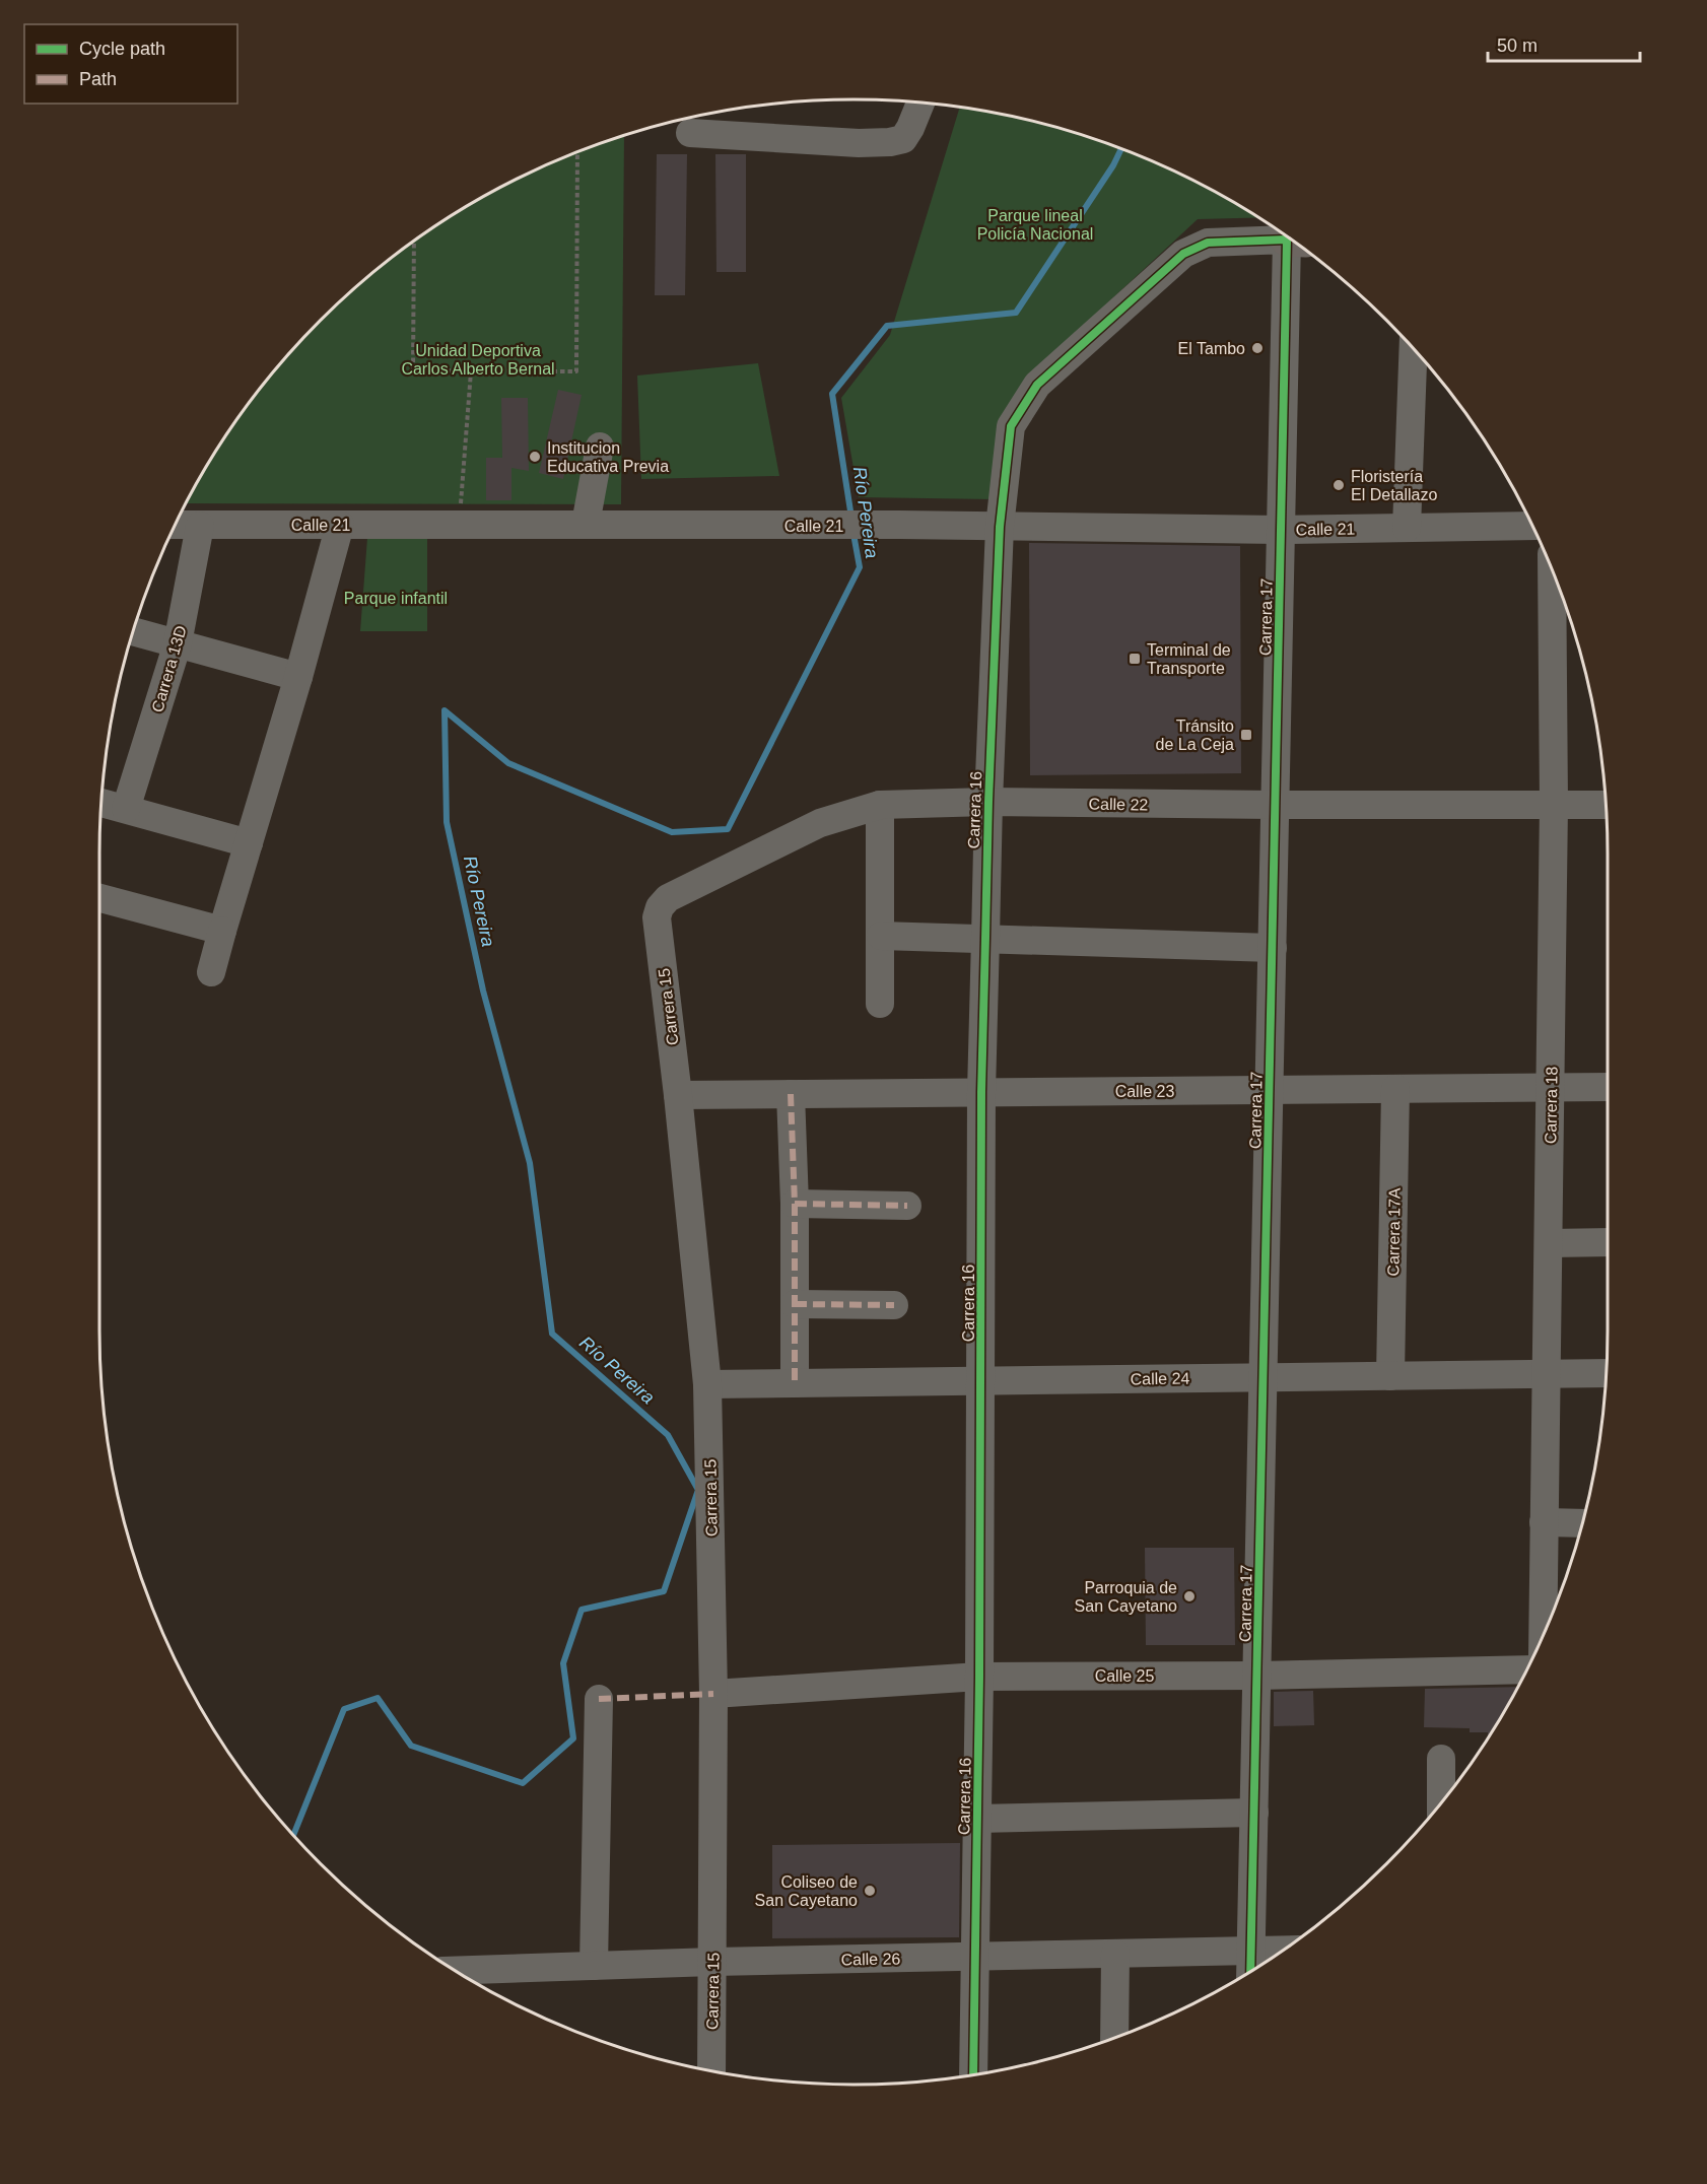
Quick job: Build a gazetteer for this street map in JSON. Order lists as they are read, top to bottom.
{
  "streets": {
    "street": [
      "Calle 21",
      "Carrera 17",
      "Carrera 13D",
      "Calle 22",
      "Carrera 16",
      "Carrera 15",
      "Calle 23",
      "Carrera 18",
      "Carrera 17A",
      "Calle 24",
      "Calle 25",
      "Calle 26"
    ]
  },
  "crossings": [
    ["Calle 21", "Carrera 17"],
    ["Calle 21", "Carrera 13D"],
    ["Calle 21", "Carrera 16"],
    ["Carrera 17", "Calle 22"],
    ["Carrera 17", "Calle 23"],
    ["Carrera 17", "Calle 24"],
    ["Carrera 17", "Calle 25"],
    ["Carrera 17", "Calle 26"],
    ["Calle 22", "Carrera 16"],
    ["Calle 22", "Carrera 15"],
    ["Calle 22", "Carrera 18"],
    ["Carrera 16", "Calle 23"],
    ["Carrera 16", "Calle 24"],
    ["Carrera 16", "Calle 25"],
    ["Carrera 16", "Calle 26"],
    ["Carrera 15", "Calle 23"],
    ["Carrera 15", "Calle 24"],
    ["Carrera 15", "Calle 25"],
    ["Carrera 15", "Calle 26"],
    ["Calle 23", "Carrera 18"],
    ["Calle 23", "Carrera 17A"],
    ["Carrera 18", "Calle 24"],
    ["Carrera 17A", "Calle 24"]
  ],
  "water": ["Río Pereira"],
  "parks": ["Parque lineal Policía Nacional", "Unidad Deportiva Carlos Alberto Bernal", "Parque infantil"],
  "places": {
    "other": [
      "El Tambo",
      "Institucion Educativa Previa",
      "Floristería El Detallazo",
      "Parroquia de San Cayetano",
      "Coliseo de San Cayetano"
    ],
    "transit": ["Terminal de Transporte", "Tránsito de La Ceja"]
  },
  "legend": ["Cycle path", "Path"],
  "scale_bar": "50 m"
}
